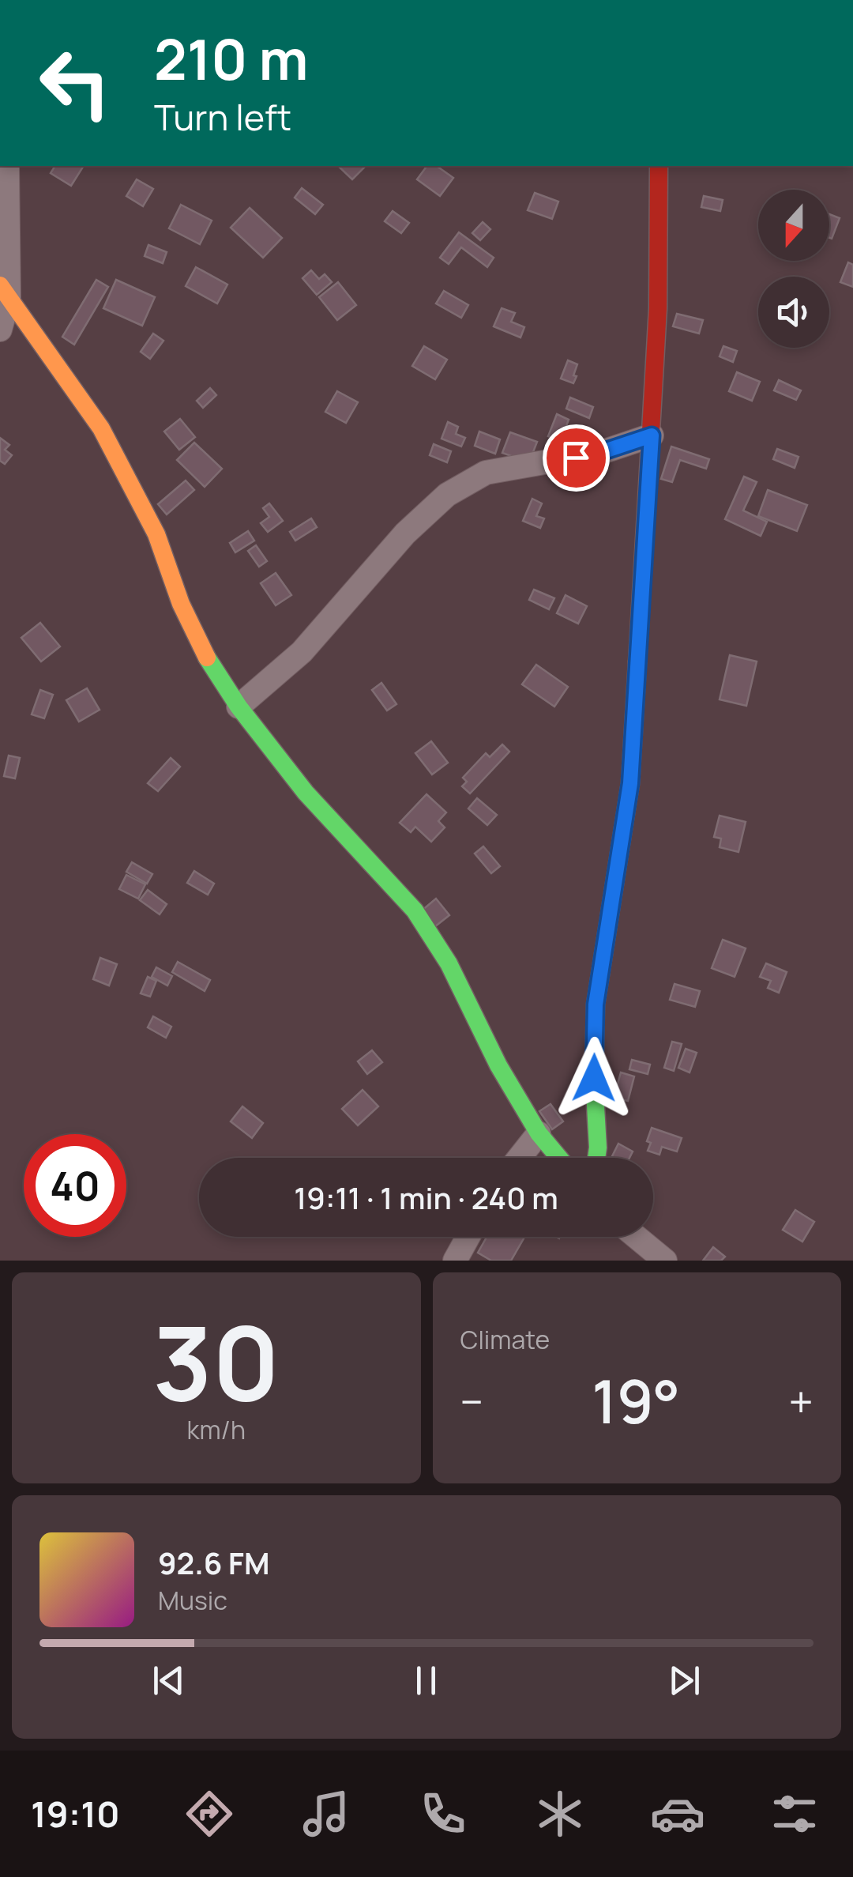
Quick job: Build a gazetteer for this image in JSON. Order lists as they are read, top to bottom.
{
  "north": "bottom",
  "page": {
    "turn": ["210 m", "Turn left"],
    "limit": "40",
    "trip": "19:11 · 1 min · 240 m",
    "tile": [
      ["30", "km/h"],
      "Climate"
    ],
    "heat": ["−", "19°", "+"],
    "song": ["92.6 FM", "Music"],
    "tabs": "19:10"
  }
}
